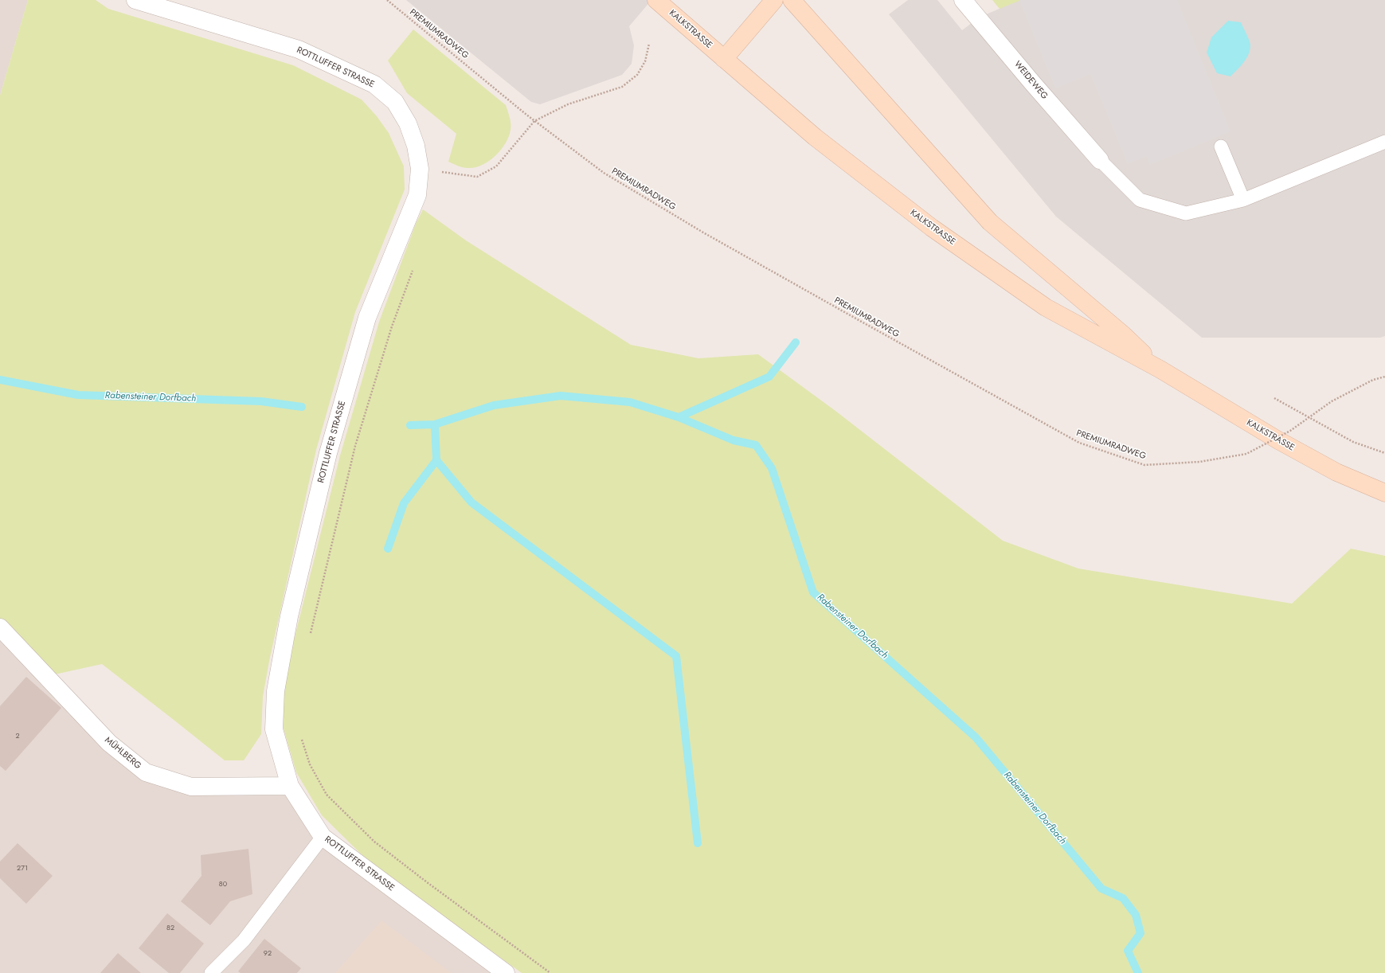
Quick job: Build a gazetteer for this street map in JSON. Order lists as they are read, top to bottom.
{
  "streets": {
    "main road": ["KALKSTRASSE"],
    "street": ["ROTTLUFFER STRASSE", "WEIDEWEG", "MÜHLBERG"],
    "path": ["PREMIUMRADWEG"]
  },
  "crossings": [
    ["ROTTLUFFER STRASSE", "MÜHLBERG"]
  ],
  "water": ["Rabensteiner Dorfbach"],
  "house_numbers": [
    "2",
    "271",
    "80",
    "82",
    "92"
  ]
}
